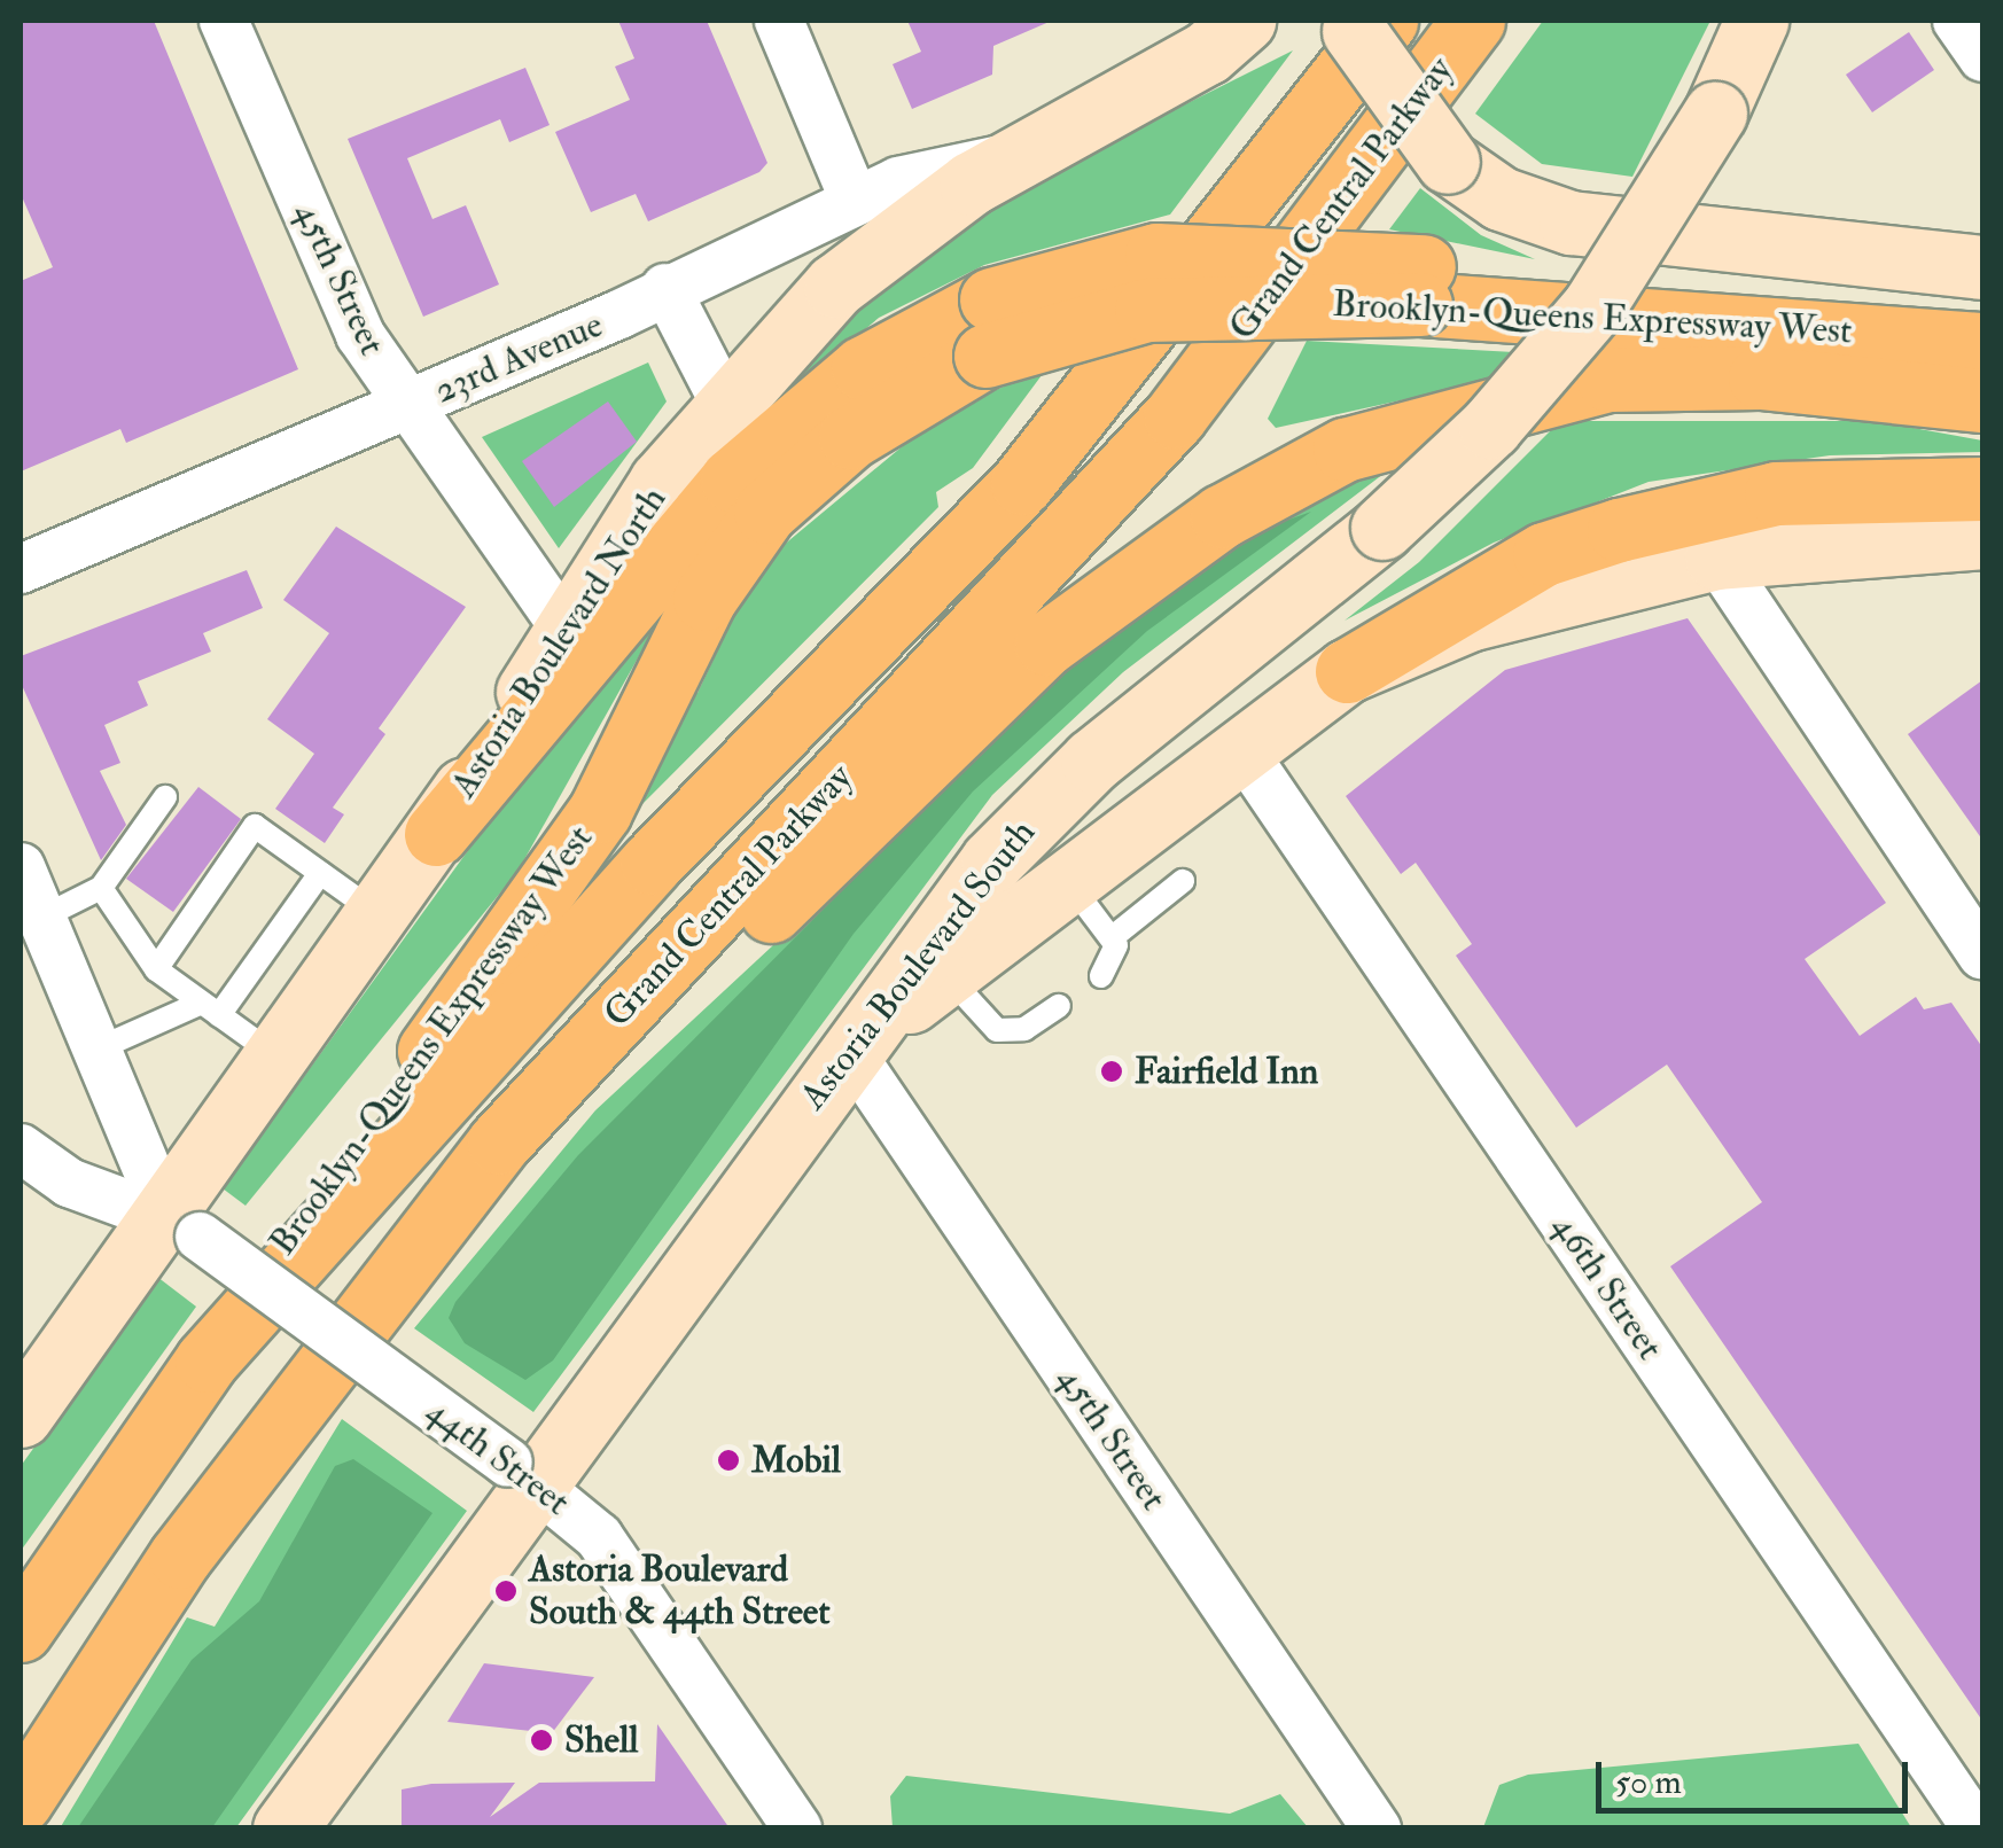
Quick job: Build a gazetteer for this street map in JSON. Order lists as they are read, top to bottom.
{
  "streets": {
    "highway": ["Grand Central Parkway", "Brooklyn-Queens Expressway West"],
    "main road": ["Astoria Boulevard North", "Astoria Boulevard South"],
    "street": [
      "45th Street",
      "23rd Avenue",
      "46th Street",
      "44th Street"
    ]
  },
  "crossings": [
    ["Grand Central Parkway", "Brooklyn-Queens Expressway West"],
    ["45th Street", "23rd Avenue"],
    ["45th Street", "Astoria Boulevard North"],
    ["45th Street", "Astoria Boulevard South"],
    ["23rd Avenue", "Astoria Boulevard North"],
    ["Astoria Boulevard North", "44th Street"],
    ["Astoria Boulevard South", "44th Street"]
  ],
  "places": [
    "Fairfield Inn",
    "Mobil",
    "Astoria Boulevard South & 44th Street",
    "Shell"
  ],
  "scale_bar": "50 m"
}
